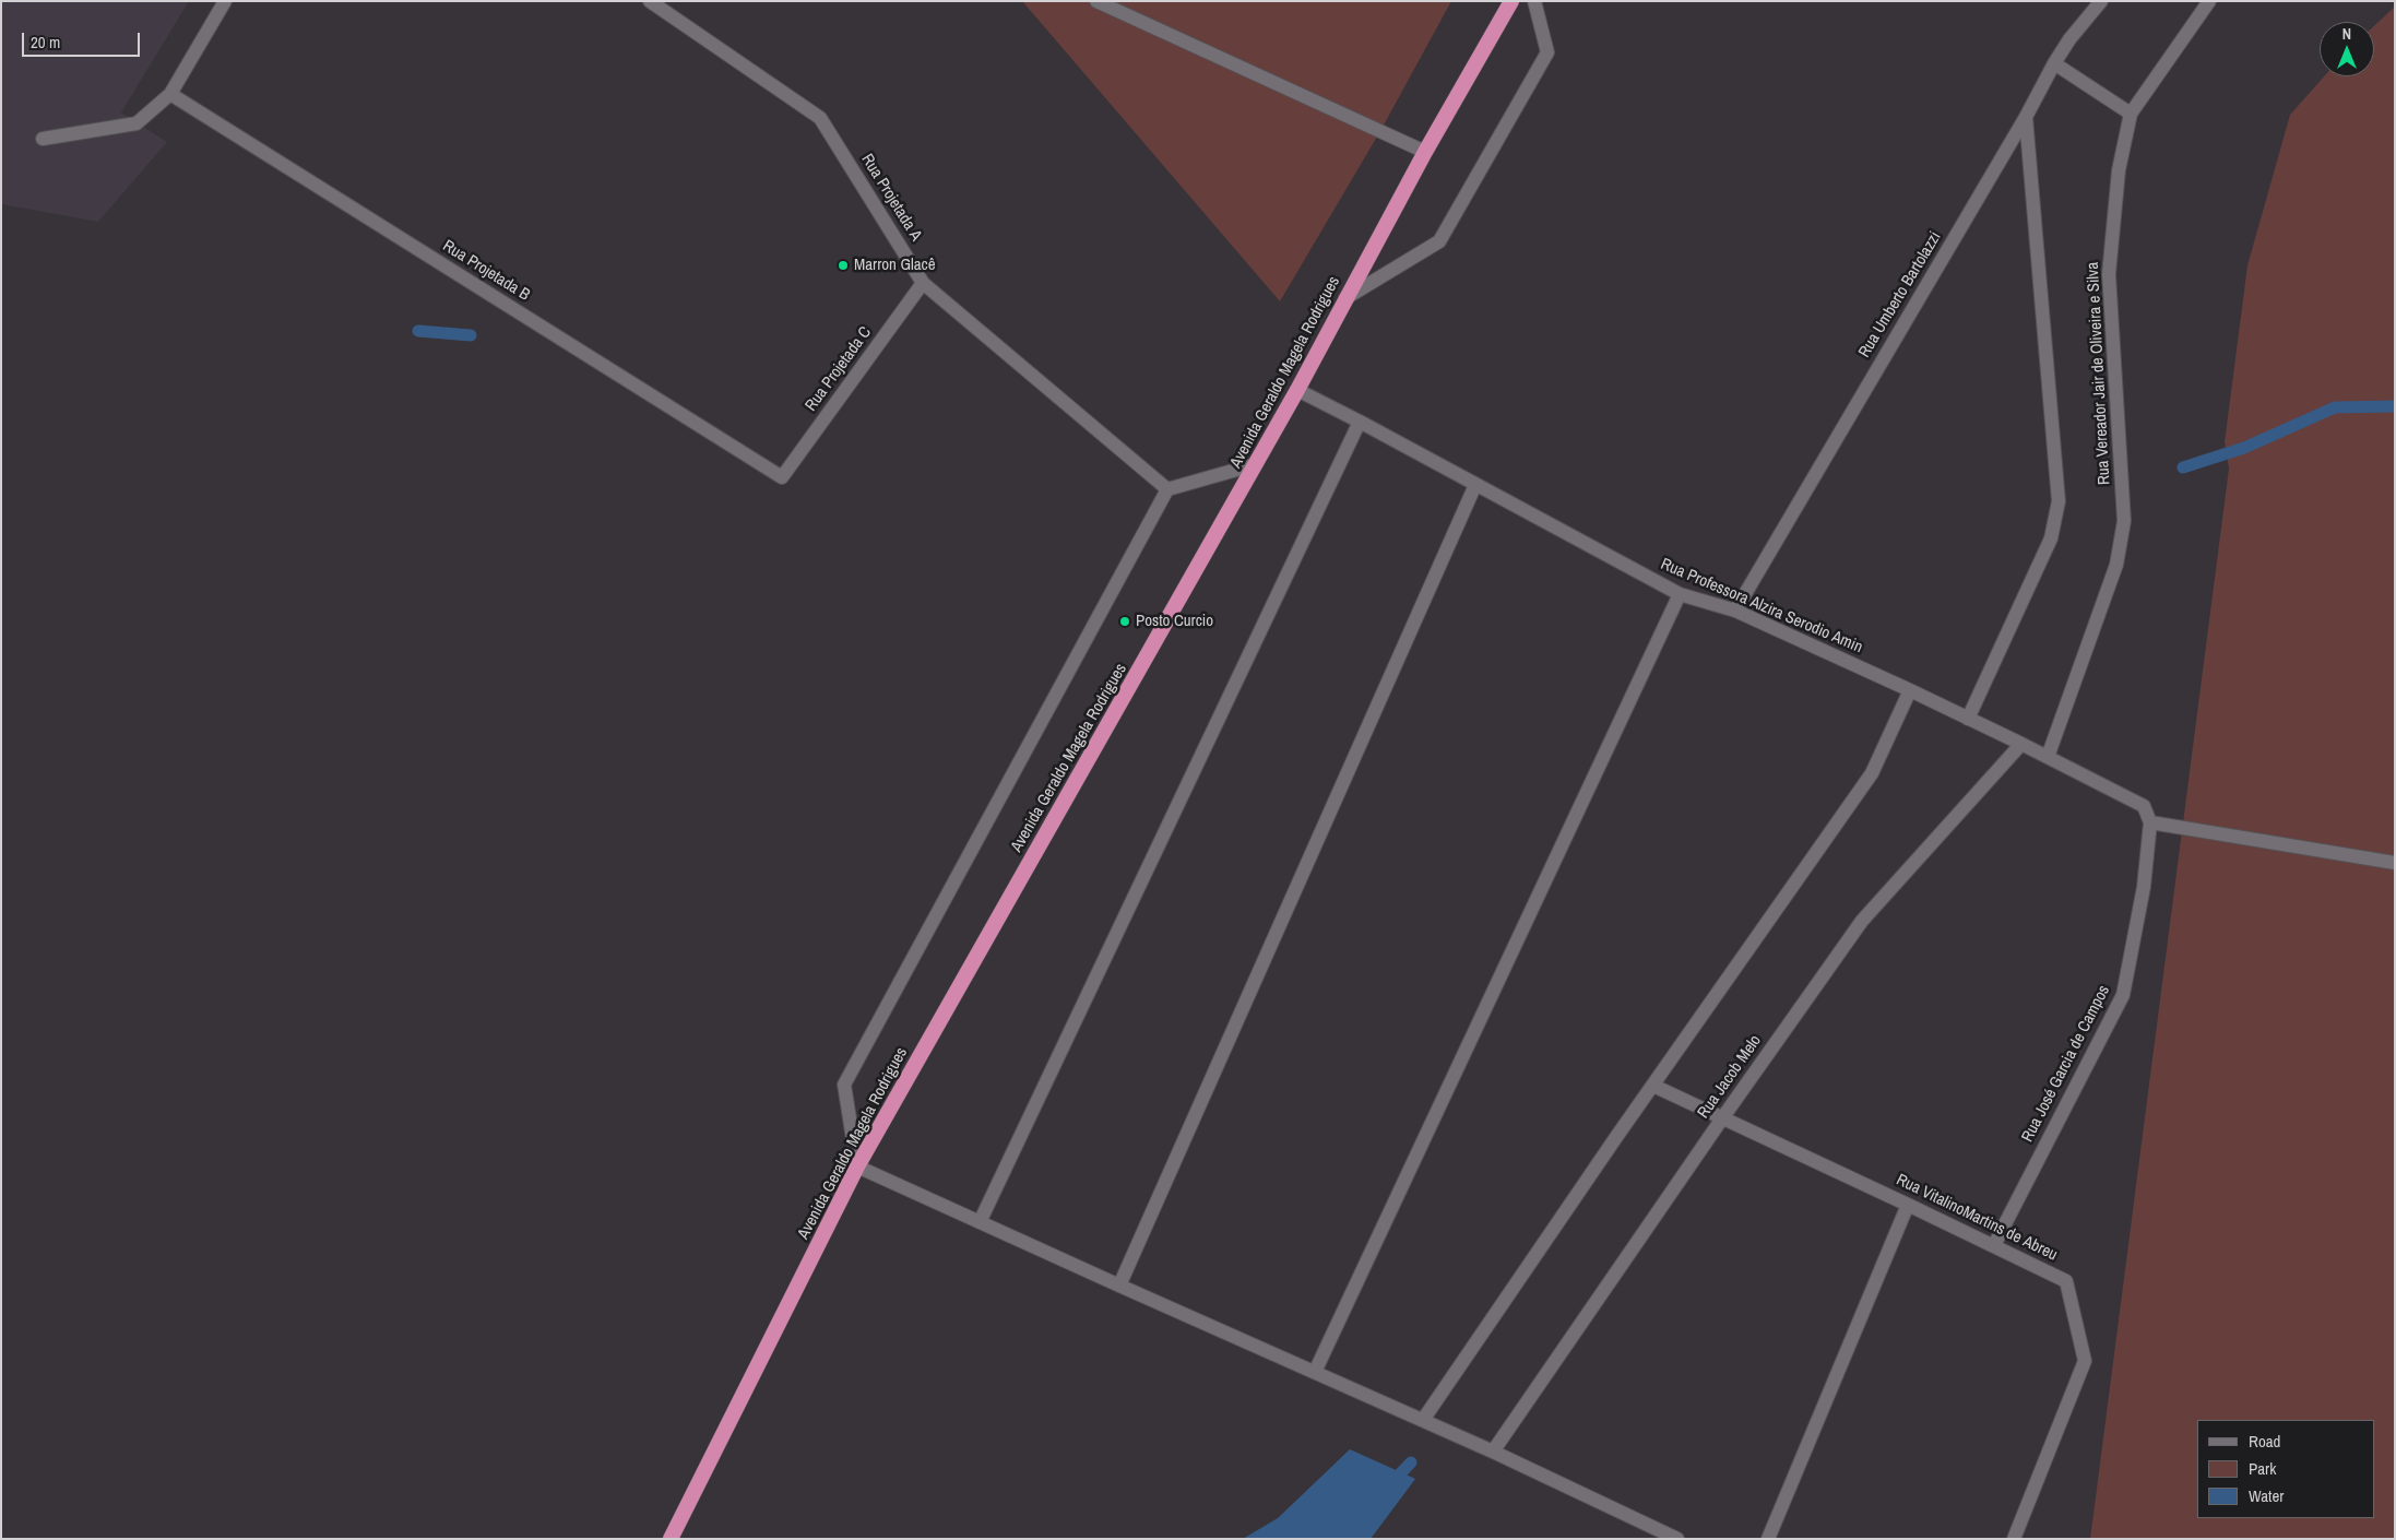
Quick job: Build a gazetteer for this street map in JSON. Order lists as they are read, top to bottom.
{
  "streets": {
    "highway": ["Avenida Geraldo Magela Rodrigues"],
    "street": [
      "Rua Projetada A",
      "Rua Projetada B",
      "Rua Umberto Bartolazzi",
      "Rua Projetada C",
      "Rua Vereador Jair de Oliveira e Silva",
      "Rua Professora Alzira Serodio Amin",
      "Rua José Garcia de Campos",
      "Rua Jacob Melo",
      "Rua VitalinoMartins de Abreu"
    ]
  },
  "crossings": [
    ["Rua Projetada A", "Rua Projetada C"],
    ["Rua Projetada B", "Rua Projetada C"],
    ["Rua Umberto Bartolazzi", "Rua Professora Alzira Serodio Amin"],
    ["Avenida Geraldo Magela Rodrigues", "Rua Professora Alzira Serodio Amin"],
    ["Rua Vereador Jair de Oliveira e Silva", "Rua Professora Alzira Serodio Amin"],
    ["Rua Professora Alzira Serodio Amin", "Rua José Garcia de Campos"],
    ["Rua Professora Alzira Serodio Amin", "Rua Jacob Melo"],
    ["Rua José Garcia de Campos", "Rua VitalinoMartins de Abreu"],
    ["Rua Jacob Melo", "Rua VitalinoMartins de Abreu"]
  ],
  "places": ["Marron Glacê", "Posto Curcio"],
  "legend": ["Road", "Park", "Water"],
  "scale_bar": "20 m",
  "north": "top"
}
